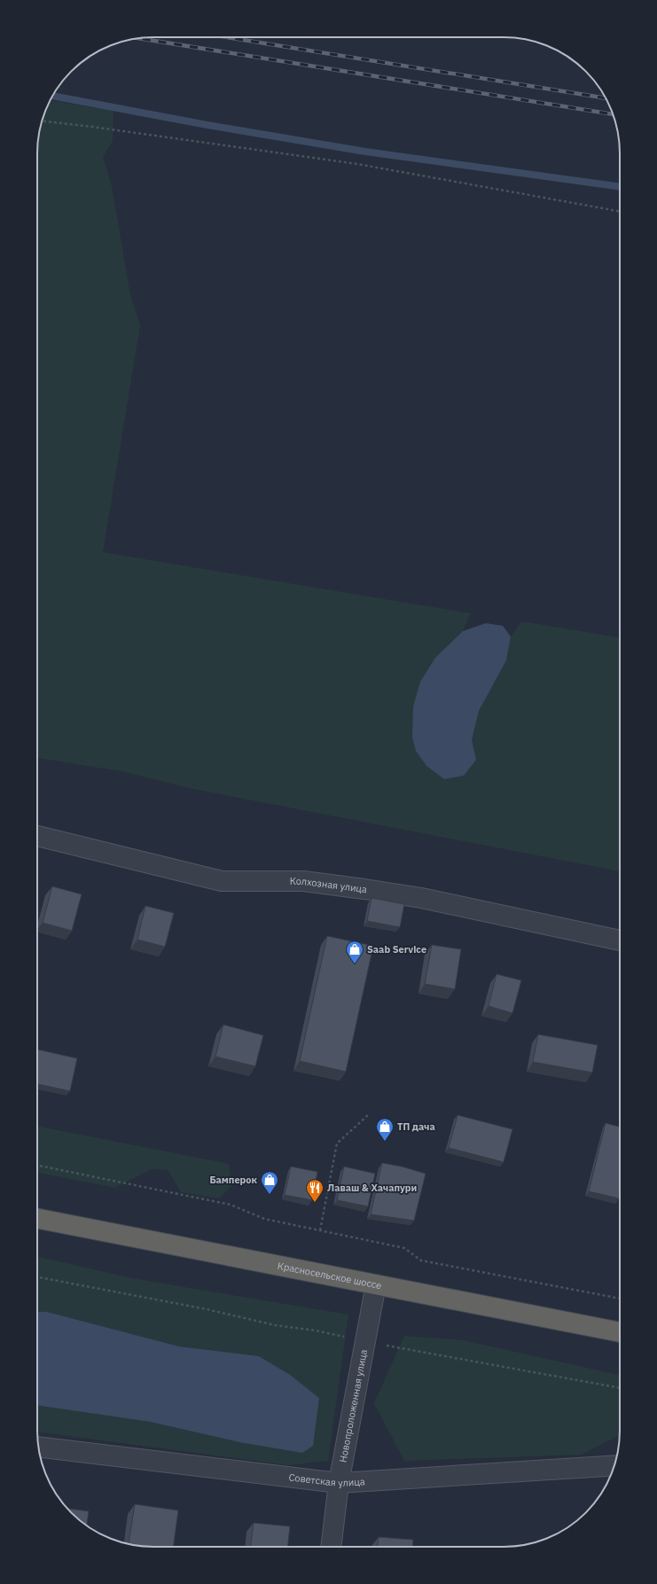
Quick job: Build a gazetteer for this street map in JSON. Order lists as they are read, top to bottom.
{
  "streets": {
    "highway": ["Красносельское шоссе"],
    "street": ["Колхозная улица", "Новопроложенная улица", "Советская улица"]
  },
  "crossings": [
    ["Красносельское шоссе", "Новопроложенная улица"],
    ["Новопроложенная улица", "Советская улица"]
  ],
  "places": {
    "shop": ["Saab Service", "ТП дача", "Бамперок"],
    "restaurant": ["Лаваш & Хачапури"]
  }
}
